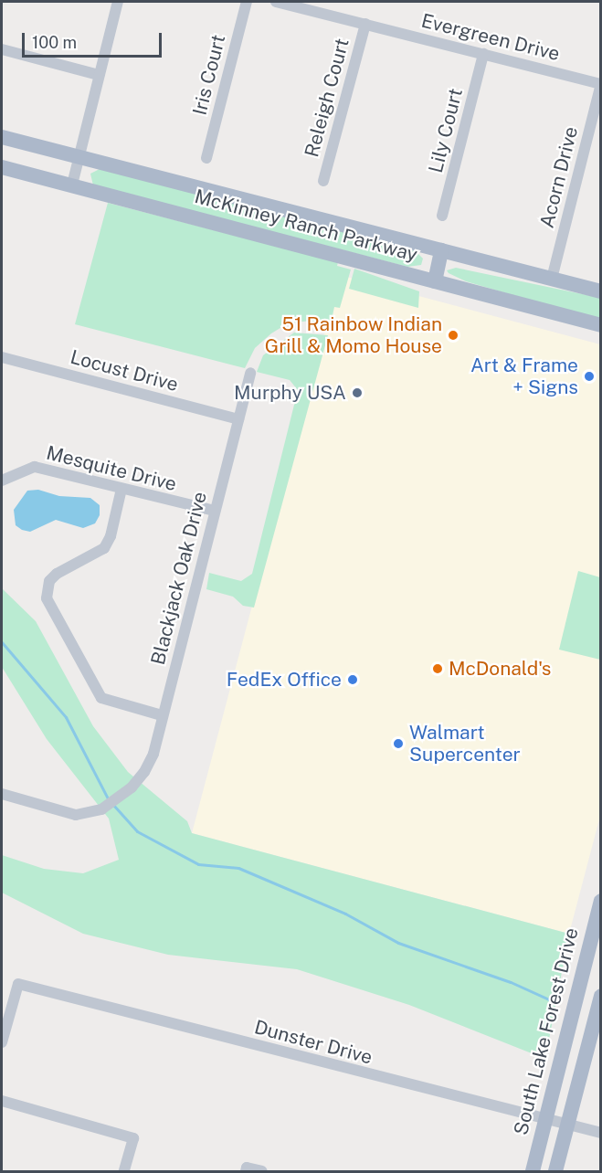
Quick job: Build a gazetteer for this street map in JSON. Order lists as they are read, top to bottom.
{
  "streets": {
    "main road": ["McKinney Ranch Parkway", "South Lake Forest Drive"],
    "street": [
      "Evergreen Drive",
      "Iris Court",
      "Releigh Court",
      "Lily Court",
      "Acorn Drive",
      "Locust Drive",
      "Mesquite Drive",
      "Blackjack Oak Drive",
      "Dunster Drive"
    ]
  },
  "crossings": [
    ["Evergreen Drive", "Releigh Court"],
    ["Evergreen Drive", "Lily Court"],
    ["Evergreen Drive", "Acorn Drive"],
    ["Acorn Drive", "McKinney Ranch Parkway"],
    ["Locust Drive", "Blackjack Oak Drive"],
    ["Mesquite Drive", "Blackjack Oak Drive"],
    ["South Lake Forest Drive", "Dunster Drive"]
  ],
  "places": [
    "51 Rainbow Indian Grill & Momo House",
    "Art & Frame + Signs",
    "Murphy USA",
    "McDonald's",
    "FedEx Office",
    "Walmart Supercenter"
  ],
  "scale_bar": "100 m"
}
